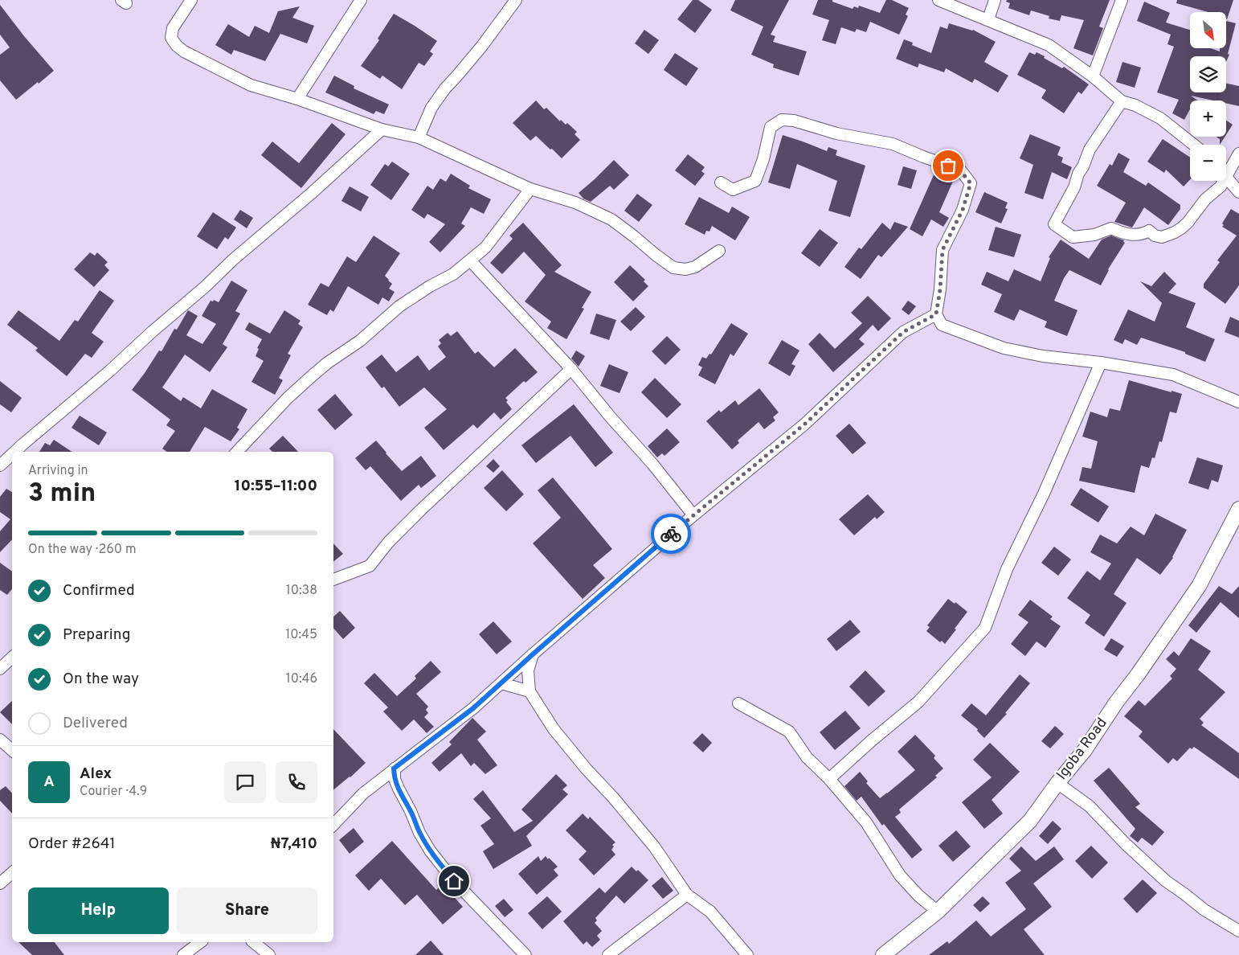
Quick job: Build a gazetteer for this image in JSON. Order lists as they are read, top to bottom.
{
  "streets": {
    "street": ["Igoba Road"]
  },
  "north": "bottom right",
  "page": {
    "map_buttons": ["+", "−"],
    "heading": ["3 min", "Arriving in", "10:55–11:00"],
    "panel": [
      "Alex",
      "Courier · 4.9",
      "Order #2641",
      "₦7,410"
    ],
    "bar": "On the way · 260 m",
    "list": [
      ["Confirmed", "10:38"],
      ["Preparing", "10:45"],
      ["On the way", "10:46"],
      "Delivered"
    ],
    "round": "A",
    "buttons": ["Help", "Share"]
  }
}
